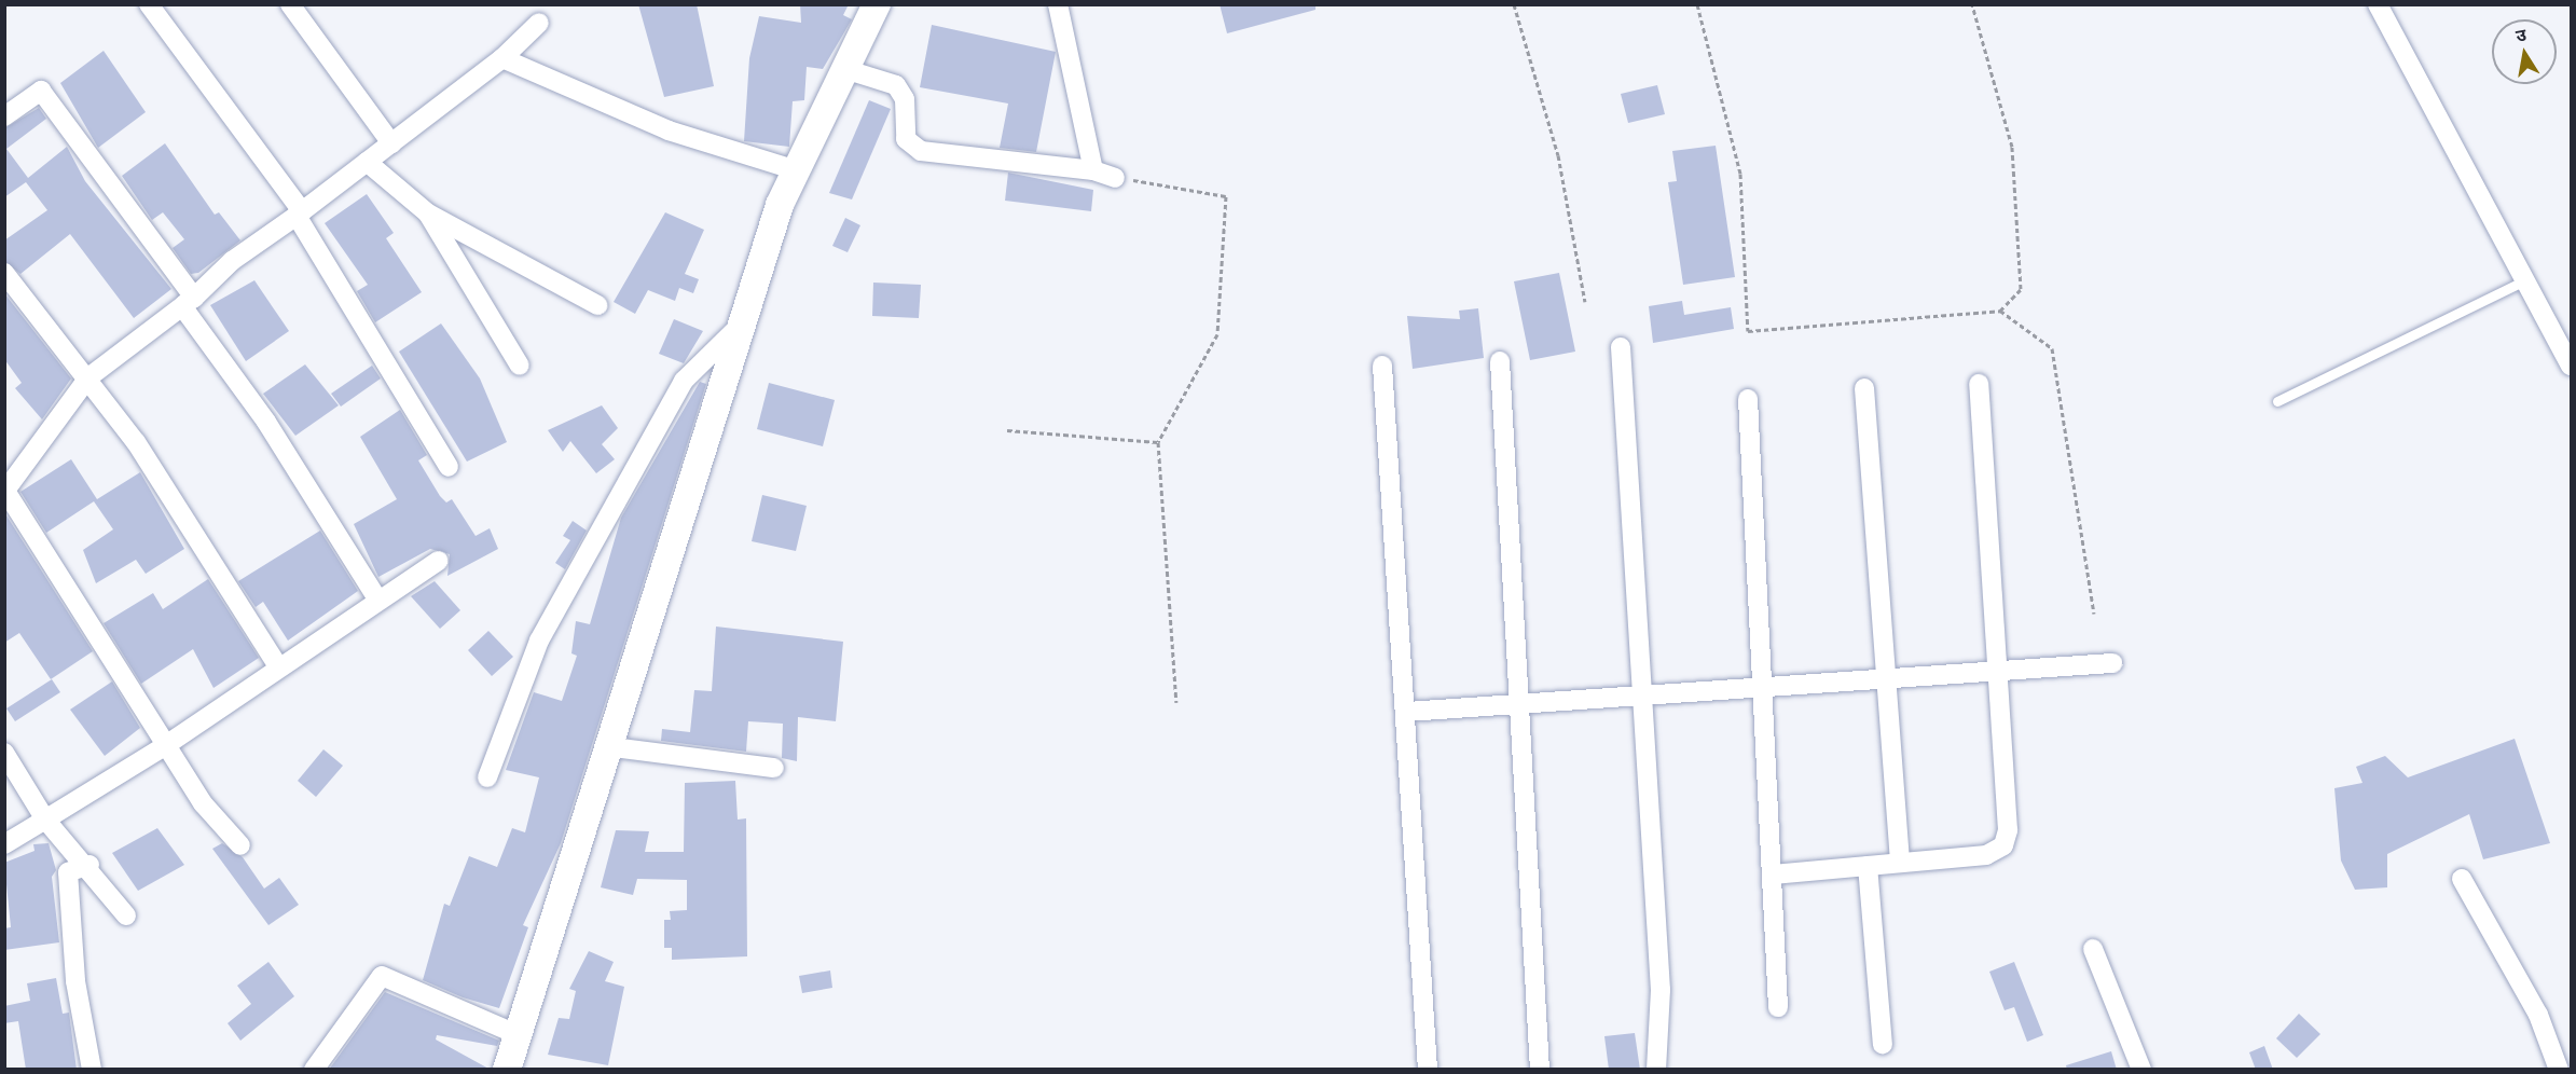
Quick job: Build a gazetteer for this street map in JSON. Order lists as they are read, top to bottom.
{
  "north": "top"
}
